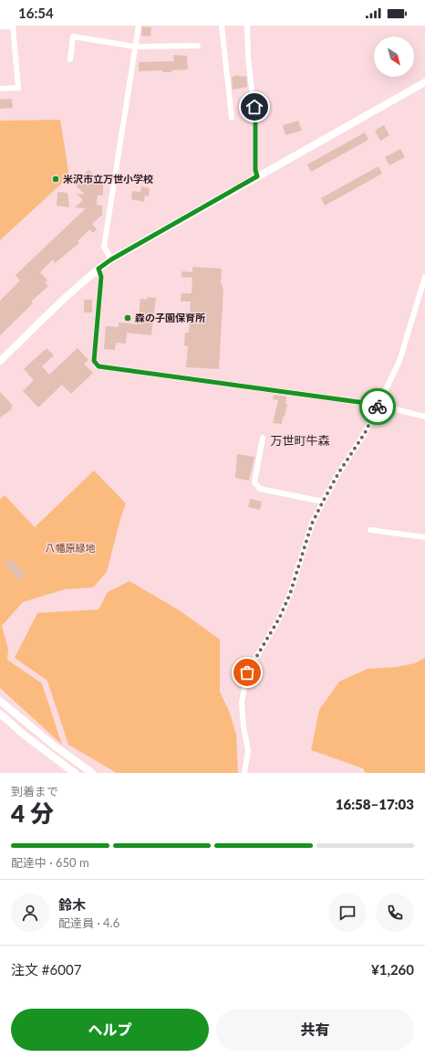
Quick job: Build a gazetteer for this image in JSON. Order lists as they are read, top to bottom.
{
  "districts": ["万世町牛森"],
  "parks": ["八幡原緑地"],
  "places": ["米沢市立万世小学校", "森の子園保育所"],
  "north": "bottom right",
  "page": {
    "status": "16:54",
    "heading": ["4 分", "到着まで", "16:58–17:03"],
    "panel": [
      "鈴木",
      "配達員 · 4.6",
      "注文 #6007",
      "¥1,260"
    ],
    "bar": "配達中 · 650 m",
    "buttons": ["ヘルプ", "共有"]
  }
}
